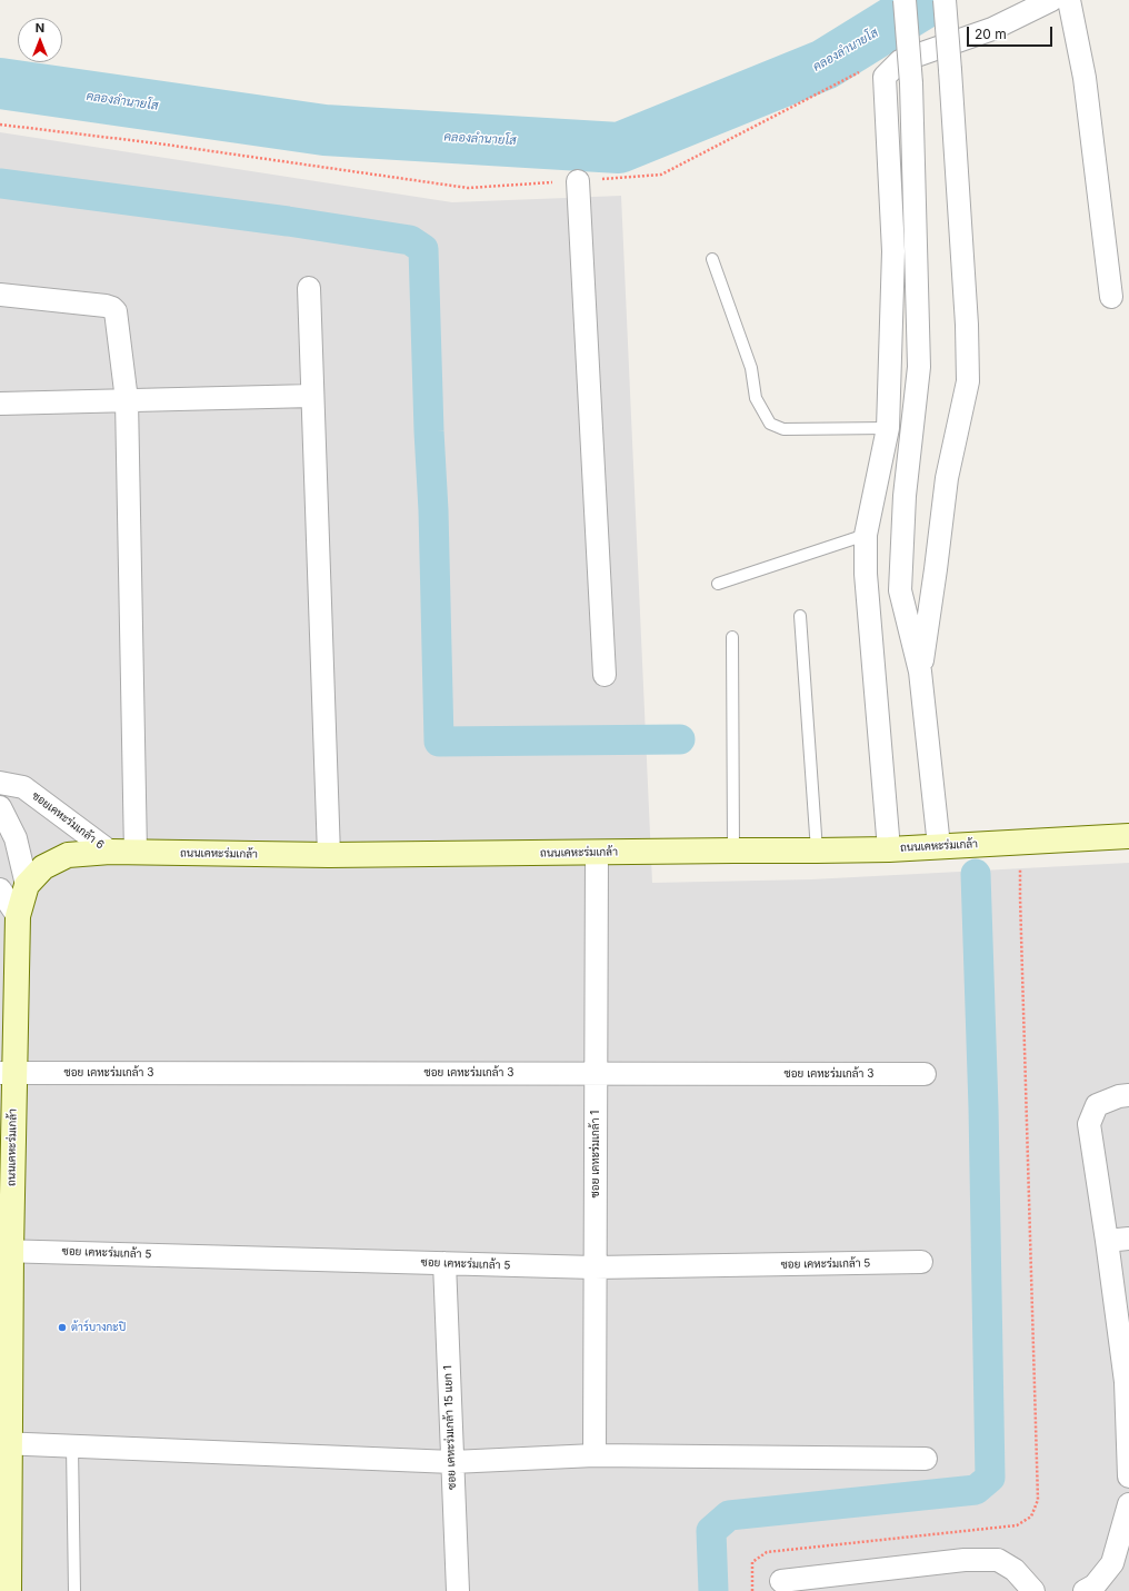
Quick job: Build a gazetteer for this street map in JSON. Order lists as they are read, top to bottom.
{
  "streets": {
    "street": [
      "ซอยเคหะร่มเกล้า 6",
      "ถนนเคหะร่มเกล้า",
      "ซอย เคหะร่มเกล้า 3",
      "ซอย เคหะร่มเกล้า 1",
      "ซอย เคหะร่มเกล้า 5",
      "ซอย เคหะร่มเกล้า 15 แยก 1"
    ]
  },
  "crossings": [
    ["ซอยเคหะร่มเกล้า 6", "ถนนเคหะร่มเกล้า"],
    ["ถนนเคหะร่มเกล้า", "ซอย เคหะร่มเกล้า 3"],
    ["ถนนเคหะร่มเกล้า", "ซอย เคหะร่มเกล้า 1"],
    ["ถนนเคหะร่มเกล้า", "ซอย เคหะร่มเกล้า 5"],
    ["ซอย เคหะร่มเกล้า 3", "ซอย เคหะร่มเกล้า 1"],
    ["ซอย เคหะร่มเกล้า 1", "ซอย เคหะร่มเกล้า 5"],
    ["ซอย เคหะร่มเกล้า 5", "ซอย เคหะร่มเกล้า 15 แยก 1"]
  ],
  "water": ["คลองลำนายโส"],
  "places": ["ต้าร์บางกะปิ"],
  "scale_bar": "20 m",
  "north": "top"
}
